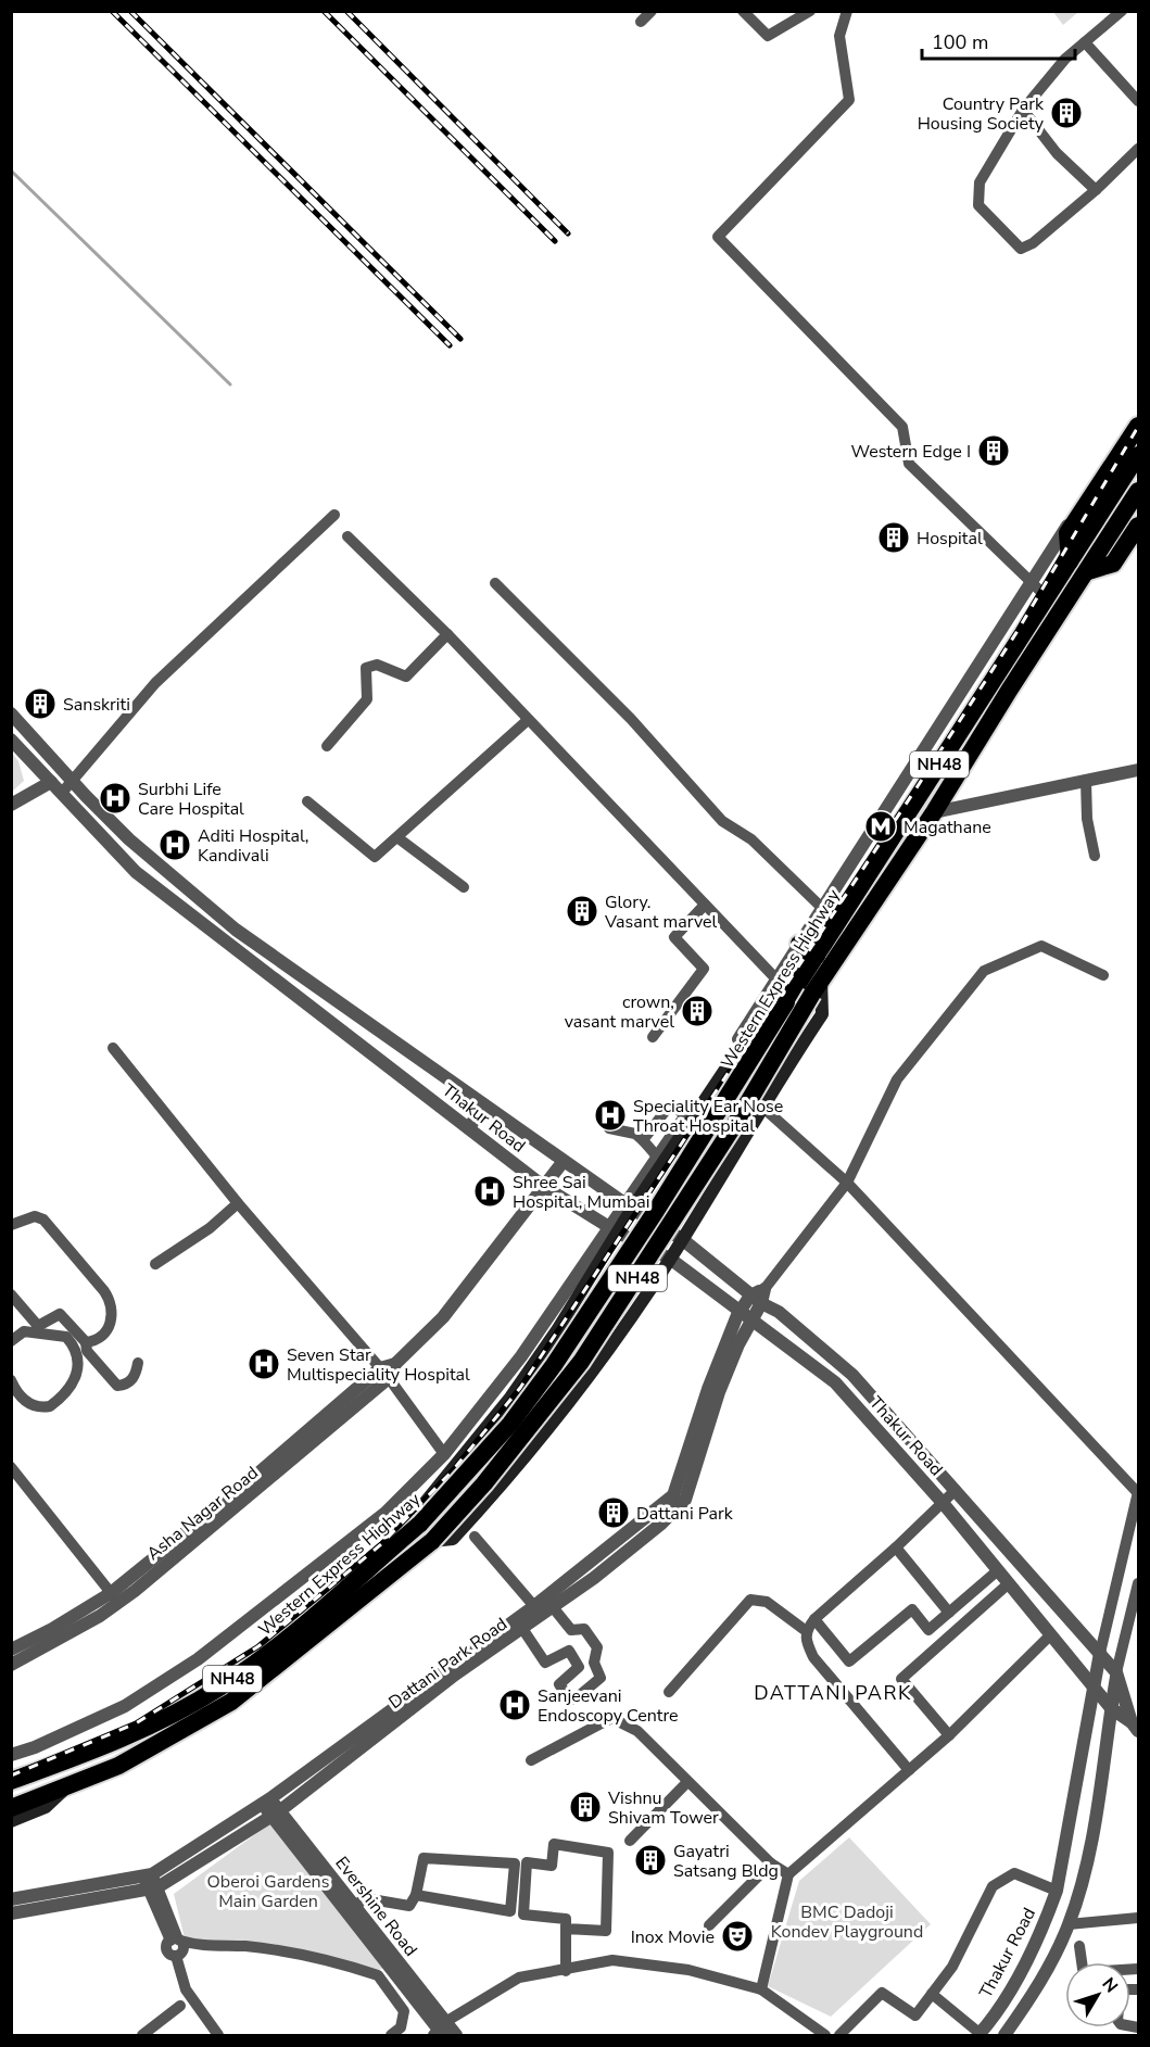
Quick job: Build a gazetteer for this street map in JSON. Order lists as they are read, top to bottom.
{
  "streets": {
    "highway": ["NH48", "Western Express Highway"],
    "street": [
      "Thakur Road",
      "Asha Nagar Road",
      "Dattani Park Road",
      "Evershine Road"
    ]
  },
  "crossings": [
    ["Thakur Road", "Asha Nagar Road"],
    ["Thakur Road", "Dattani Park Road"],
    ["Dattani Park Road", "Evershine Road"]
  ],
  "districts": ["DATTANI PARK"],
  "parks": ["Oberoi Gardens Main Garden", "BMC Dadoji Kondev Playground"],
  "places": {
    "building": [
      "Country Park Housing Society",
      "Western Edge I",
      "Hospital",
      "Sanskriti",
      "Glory. Vasant marvel",
      "crown, vasant marvel",
      "Dattani Park",
      "Vishnu Shivam Tower",
      "Gayatri Satsang Bldg"
    ],
    "hospital": [
      "Surbhi Life Care Hospital",
      "Aditi Hospital, Kandivali",
      "Speciality Ear Nose Throat Hospital",
      "Shree Sai Hospital, Mumbai",
      "Seven Star Multispeciality Hospital",
      "Sanjeevani Endoscopy Centre"
    ],
    "metro station": ["Magathane"],
    "theatre": ["Inox Movie"]
  },
  "scale_bar": "100 m",
  "north": "top right"
}
